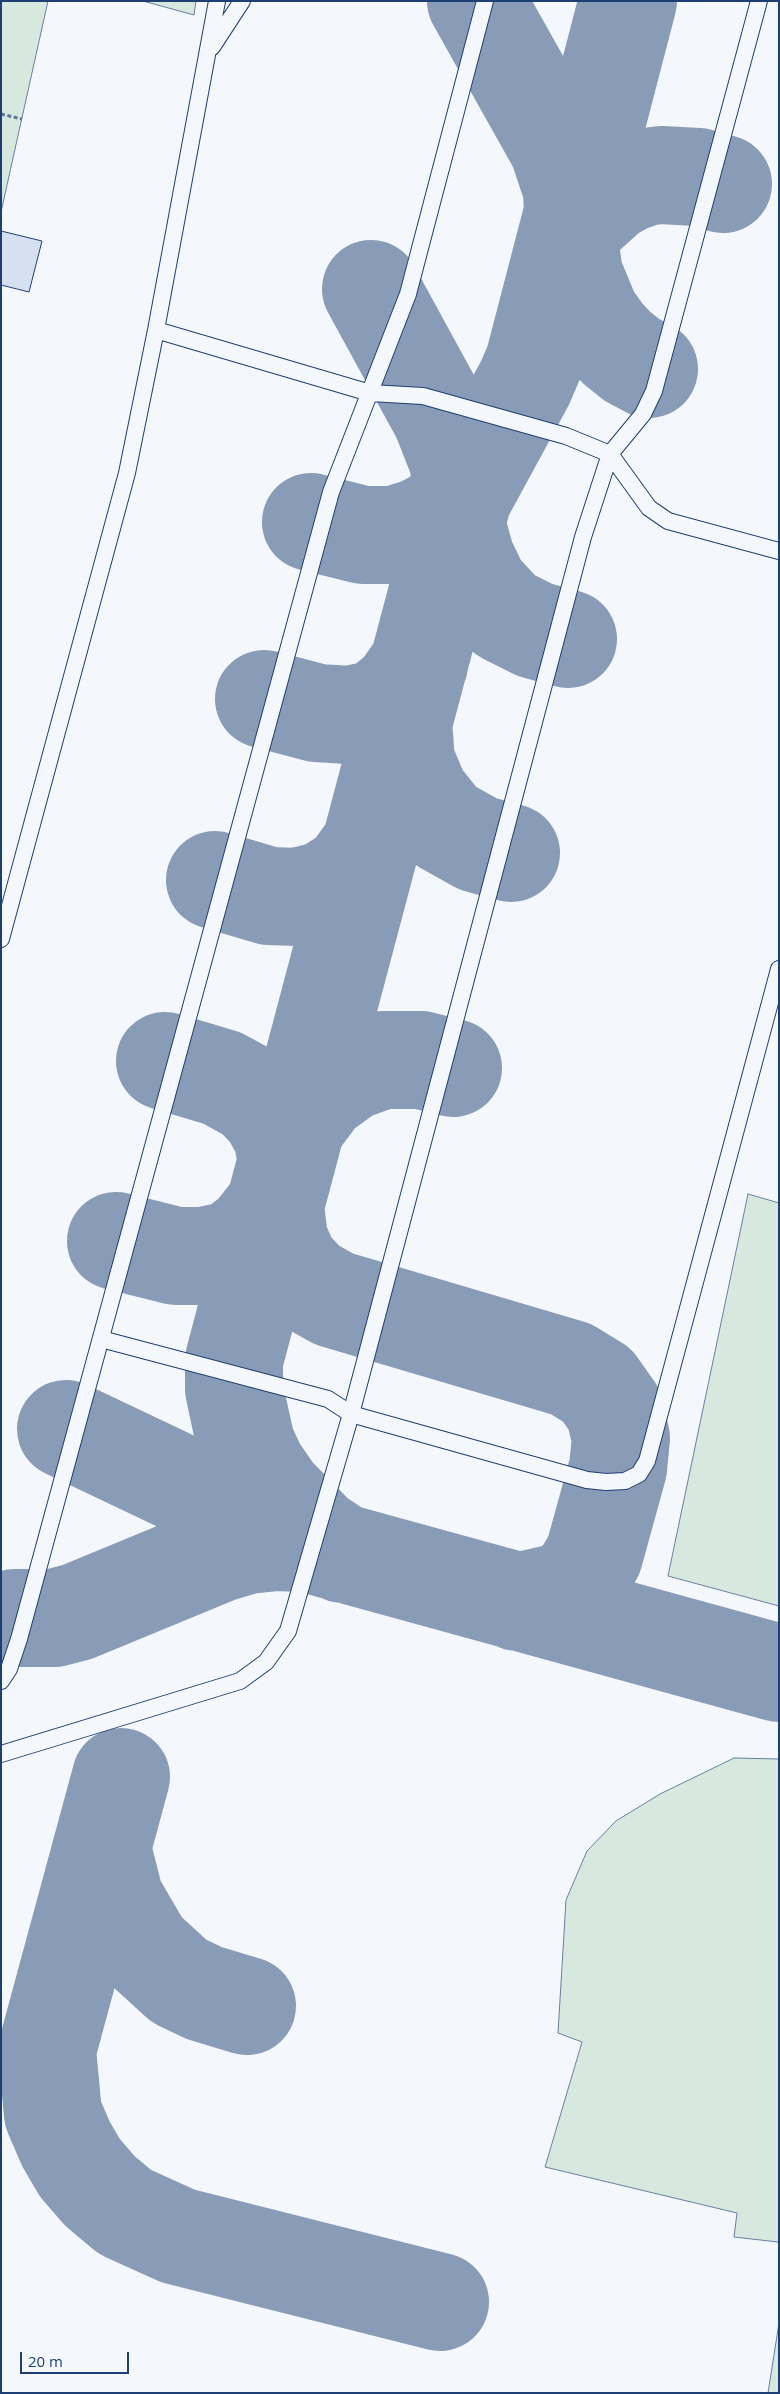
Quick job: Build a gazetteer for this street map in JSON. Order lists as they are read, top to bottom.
{
  "scale_bar": "20 m"
}
